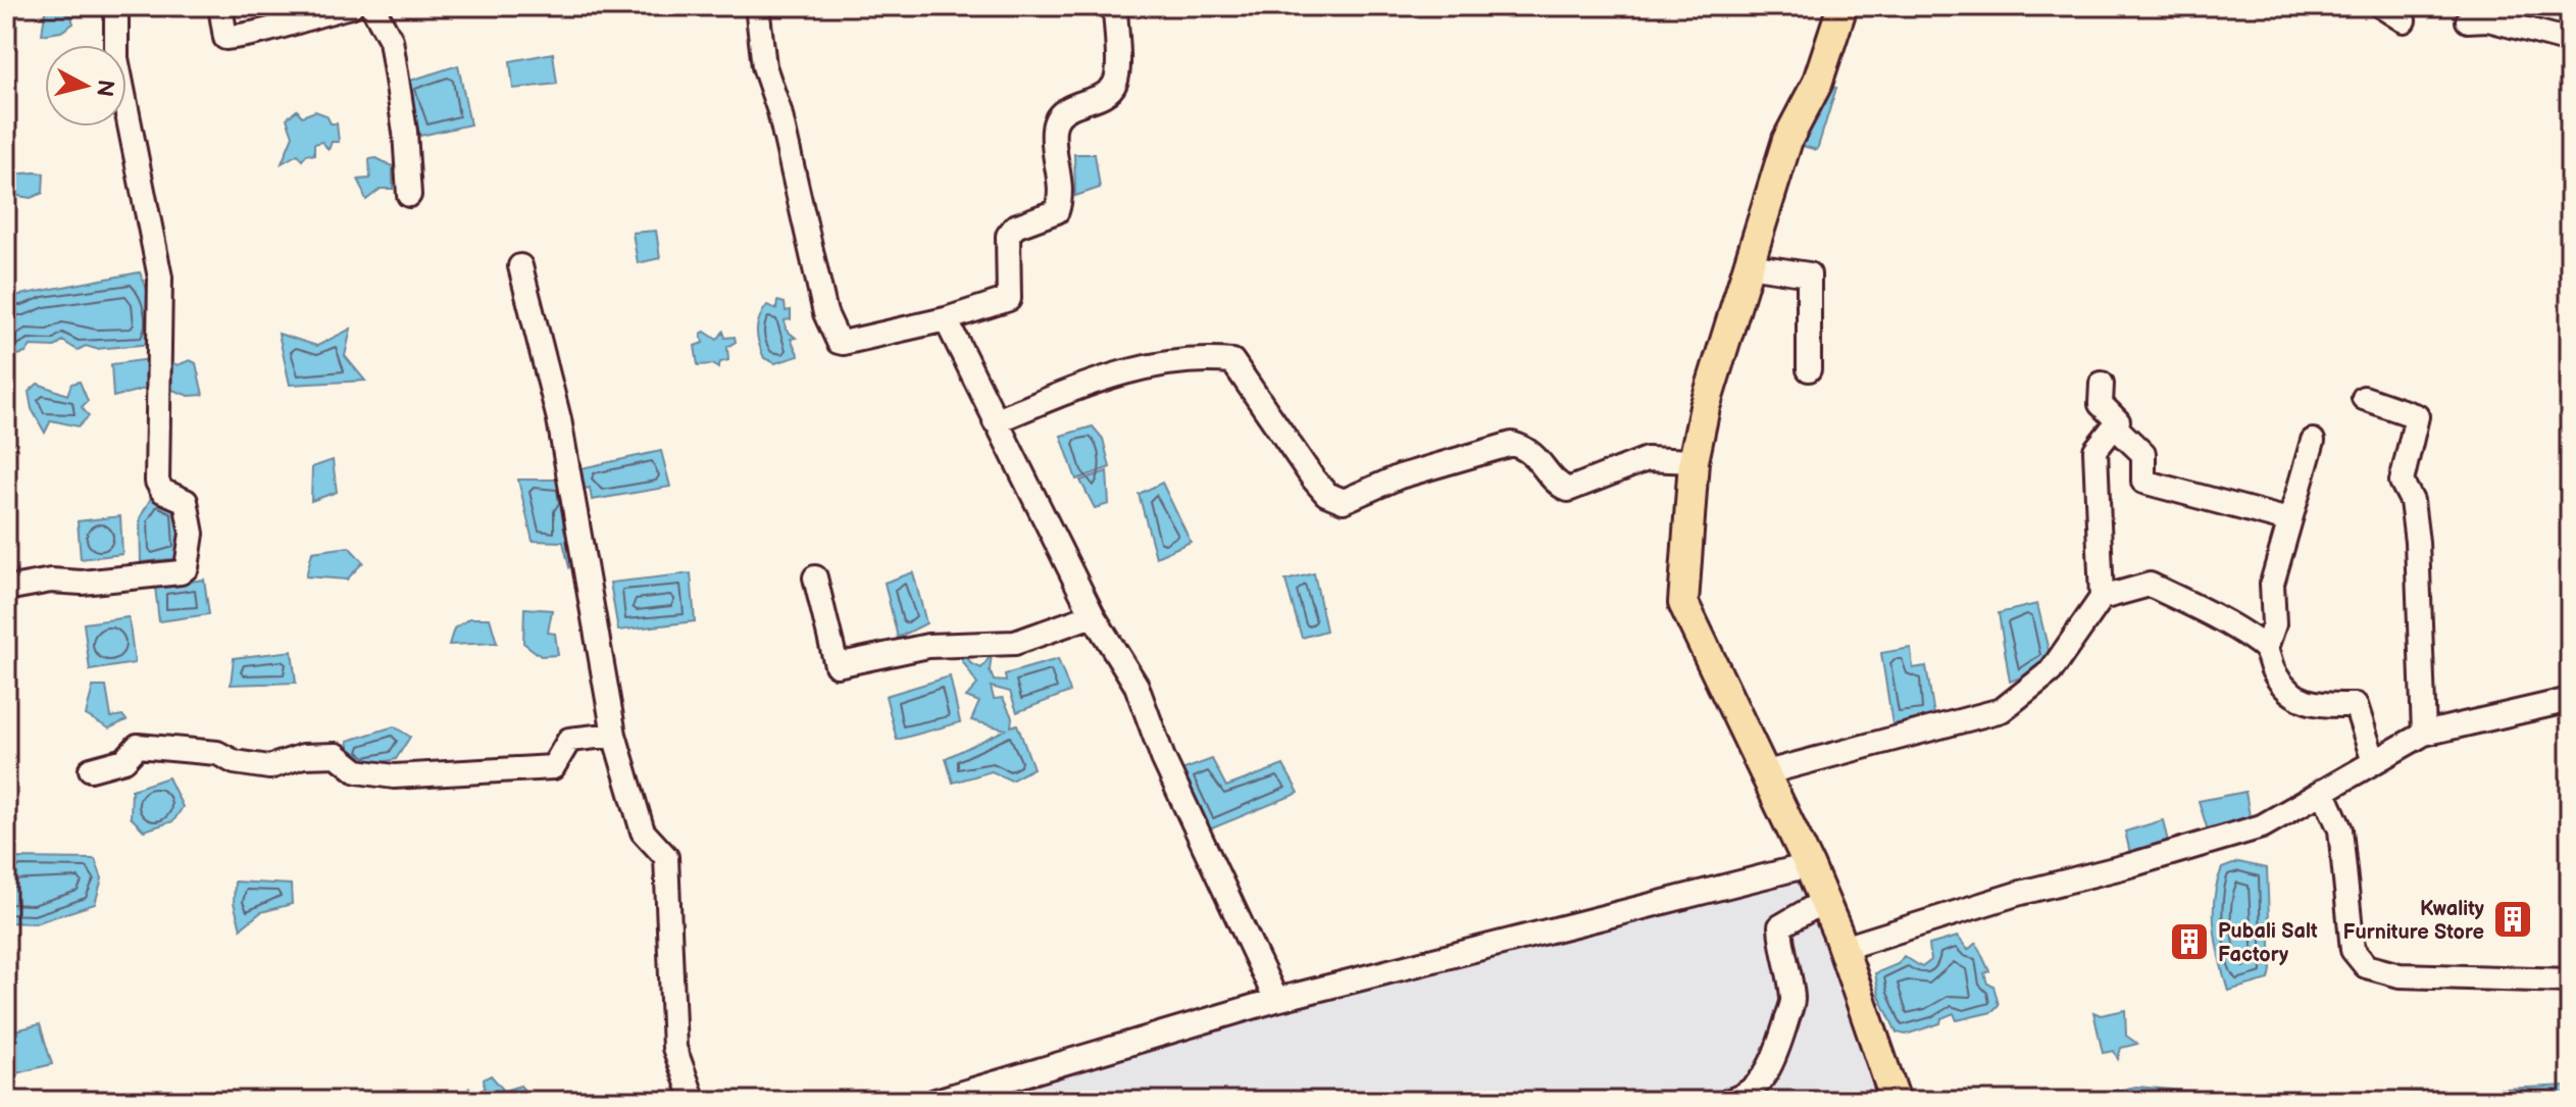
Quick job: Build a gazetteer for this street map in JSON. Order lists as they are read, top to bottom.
{
  "places": {
    "building": ["Kwality Furniture Store", "Pubali Salt Factory"]
  },
  "north": "right"
}
